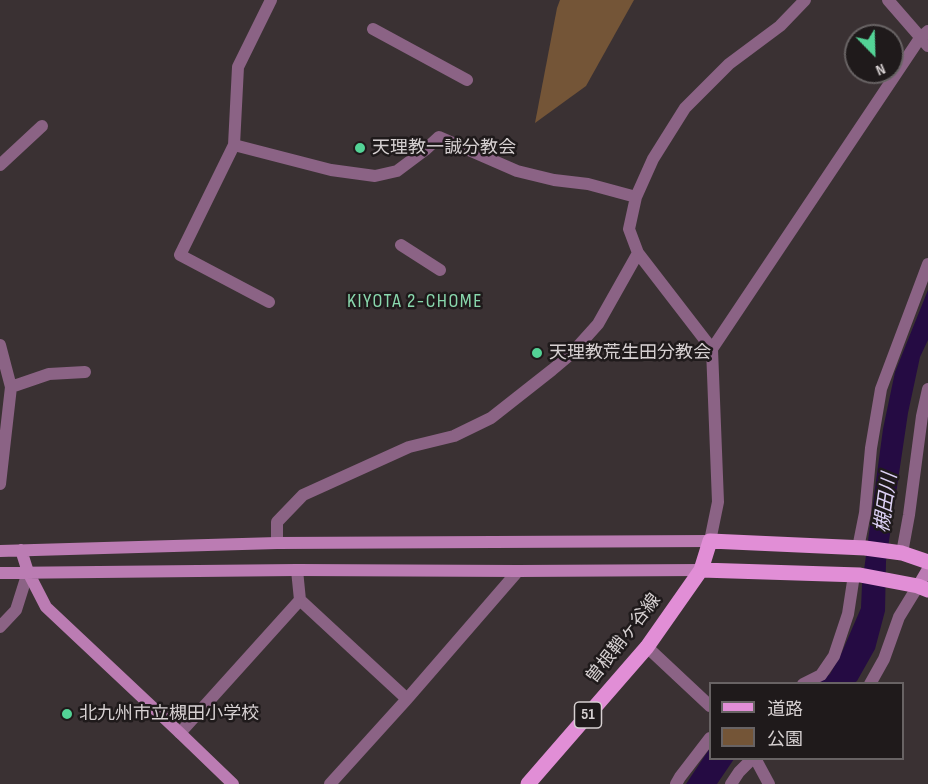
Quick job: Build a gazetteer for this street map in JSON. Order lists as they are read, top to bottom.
{
  "streets": {
    "main road": ["曽根鞘ヶ谷線", "51"]
  },
  "districts": ["KIYOTA 2-CHOME"],
  "water": ["槻田川"],
  "places": ["天理教一誠分教会", "天理教荒生田分教会", "北九州市立槻田小学校"],
  "legend": ["道路", "公園"],
  "north": "bottom right"
}
